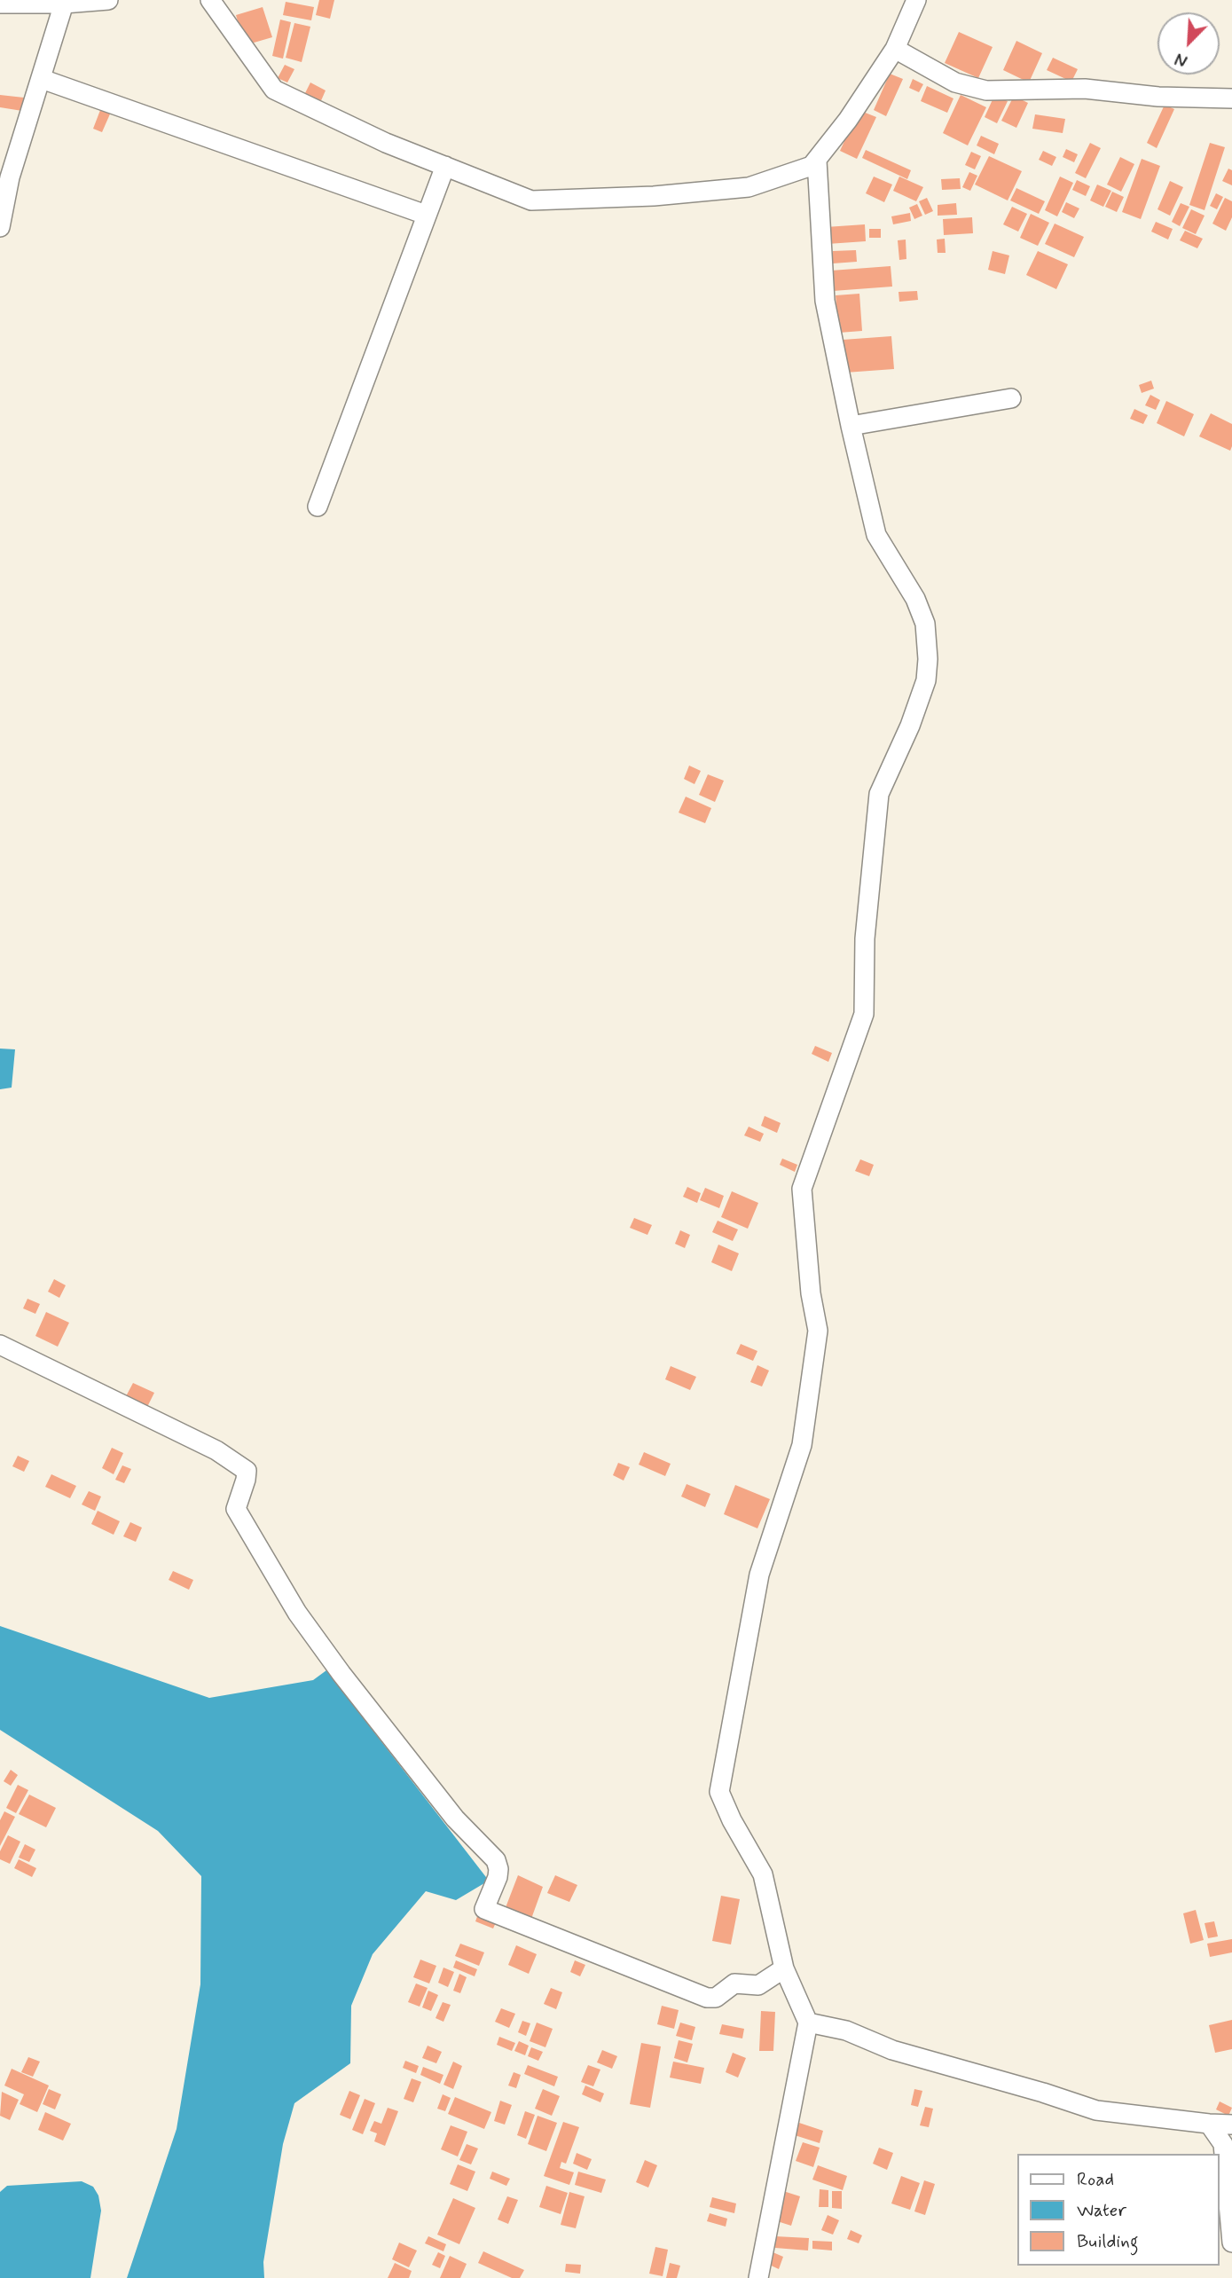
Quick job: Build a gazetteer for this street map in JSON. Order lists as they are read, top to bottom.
{
  "legend": ["Road", "Water", "Building"],
  "north": "bottom left"
}
